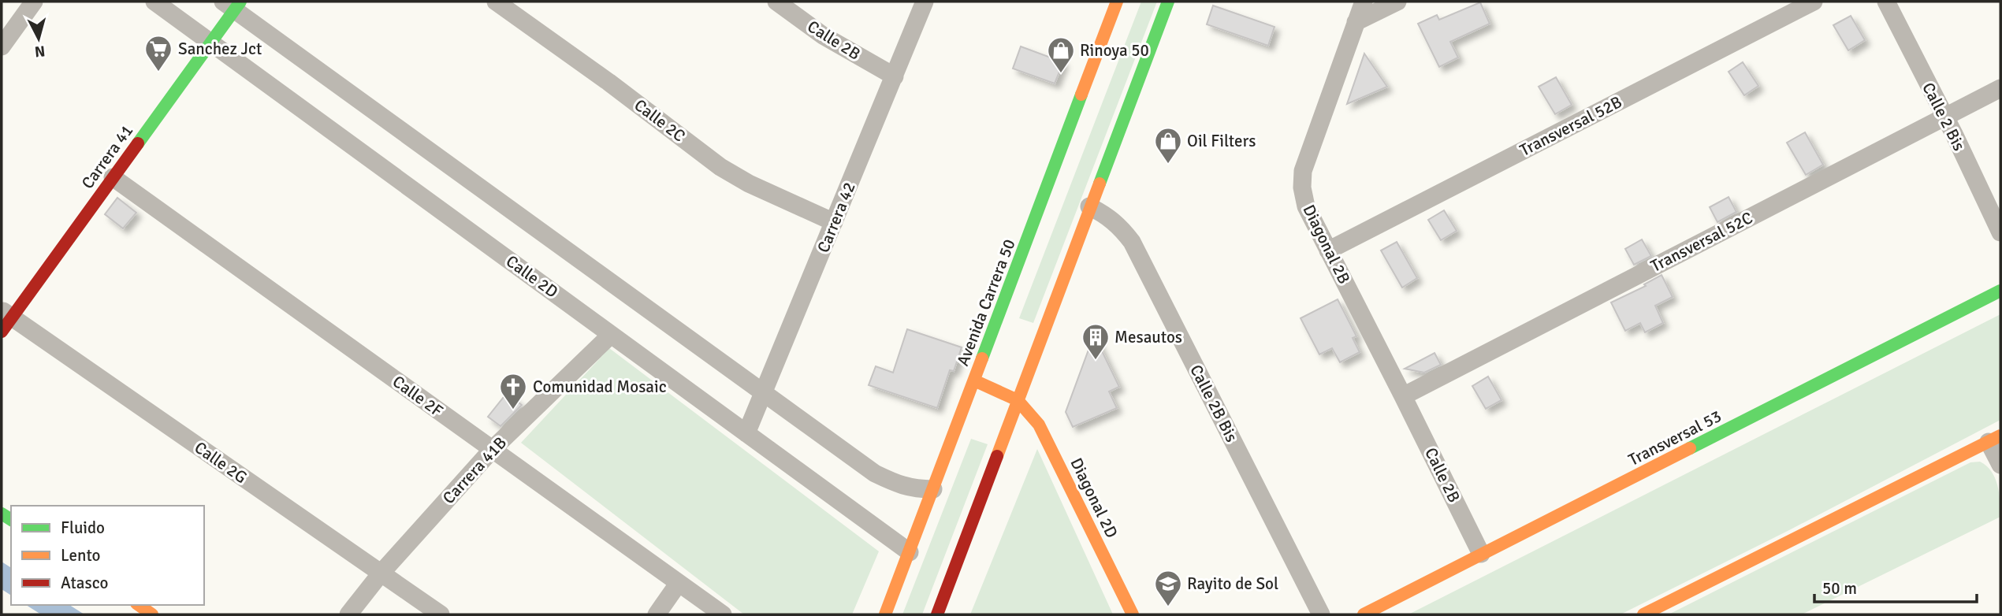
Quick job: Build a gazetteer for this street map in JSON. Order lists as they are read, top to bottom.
{
  "streets": {
    "street": [
      "Calle 2B",
      "Calle 2 Bis",
      "Calle 2C",
      "Transversal 52B",
      "Carrera 41",
      "Carrera 42",
      "Transversal 52C",
      "Diagonal 2B",
      "Calle 2D",
      "Avenida Carrera 50",
      "Calle 2F",
      "Calle 2B Bis",
      "Transversal 53",
      "Calle 2G",
      "Carrera 41B",
      "Diagonal 2D"
    ]
  },
  "crossings": [
    ["Calle 2B", "Carrera 42"],
    ["Calle 2B", "Transversal 52C"],
    ["Calle 2B", "Diagonal 2B"],
    ["Calle 2B", "Transversal 53"],
    ["Calle 2 Bis", "Transversal 52C"],
    ["Calle 2C", "Carrera 42"],
    ["Transversal 52B", "Diagonal 2B"],
    ["Carrera 41", "Calle 2D"],
    ["Carrera 41", "Calle 2F"],
    ["Carrera 41", "Calle 2G"],
    ["Carrera 42", "Calle 2D"],
    ["Transversal 52C", "Diagonal 2B"],
    ["Calle 2D", "Avenida Carrera 50"],
    ["Calle 2D", "Carrera 41B"],
    ["Calle 2F", "Carrera 41B"],
    ["Calle 2G", "Carrera 41B"]
  ],
  "places": {
    "supermarket": ["Sanchez Jct"],
    "shop": ["Rinoya 50", "Oil Filters"],
    "building": ["Mesautos"],
    "church": ["Comunidad Mosaic"],
    "school or university": ["Rayito de Sol"]
  },
  "legend": ["Fluido", "Lento", "Atasco"],
  "scale_bar": "50 m",
  "north": "bottom"
}
